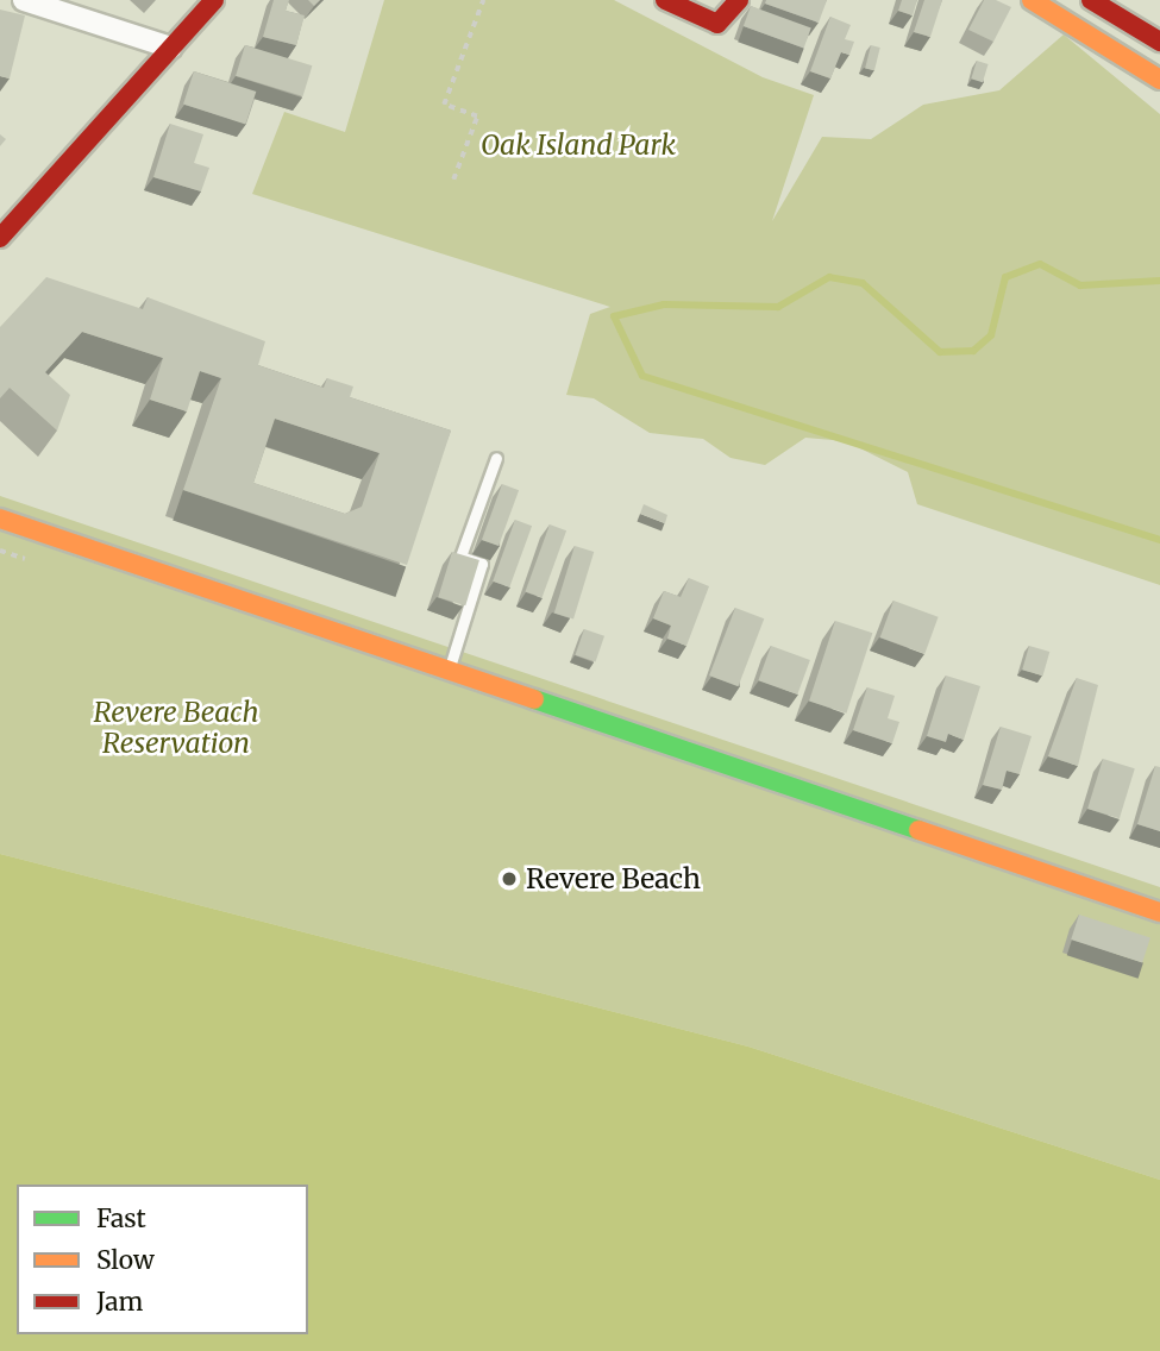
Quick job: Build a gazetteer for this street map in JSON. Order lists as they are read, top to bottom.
{
  "parks": ["Oak Island Park", "Revere Beach Reservation"],
  "places": ["Revere Beach"],
  "legend": ["Fast", "Slow", "Jam"]
}
